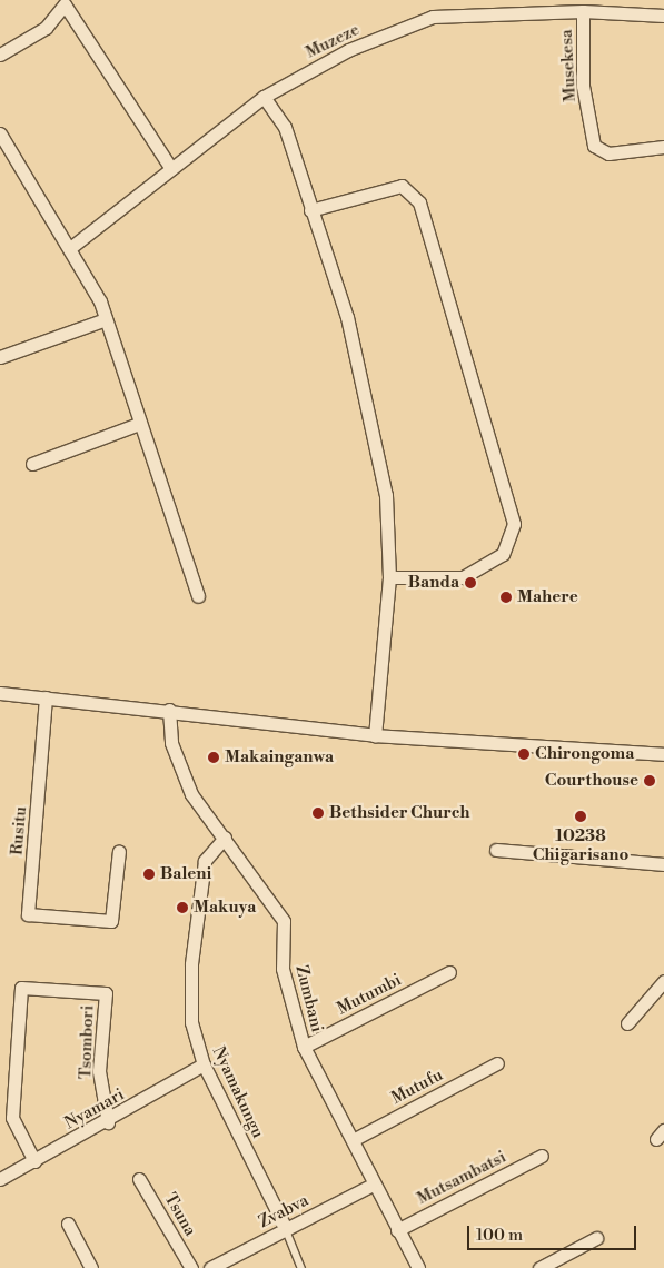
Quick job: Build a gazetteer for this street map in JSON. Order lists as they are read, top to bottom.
{
  "streets": {
    "street": [
      "Muzeze",
      "Musekesa",
      "Rusitu",
      "Mutumbi",
      "Zumbani",
      "Tsombori",
      "Mutufu",
      "Nyamakungu",
      "Nyamari",
      "Mutsambatsi",
      "Zvabva",
      "Tsuna"
    ]
  },
  "crossings": [
    ["Muzeze", "Musekesa"],
    ["Mutumbi", "Zumbani"],
    ["Zumbani", "Mutufu"],
    ["Zumbani", "Nyamakungu"],
    ["Zumbani", "Mutsambatsi"],
    ["Zumbani", "Zvabva"],
    ["Tsombori", "Nyamari"],
    ["Nyamakungu", "Nyamari"],
    ["Nyamakungu", "Zvabva"]
  ],
  "places": [
    "Banda",
    "Mahere",
    "Chirongoma",
    "Makainganwa",
    "Courthouse",
    "Bethsider Church",
    "10238 Chigarisano",
    "Baleni",
    "Makuya"
  ],
  "scale_bar": "100 m"
}
